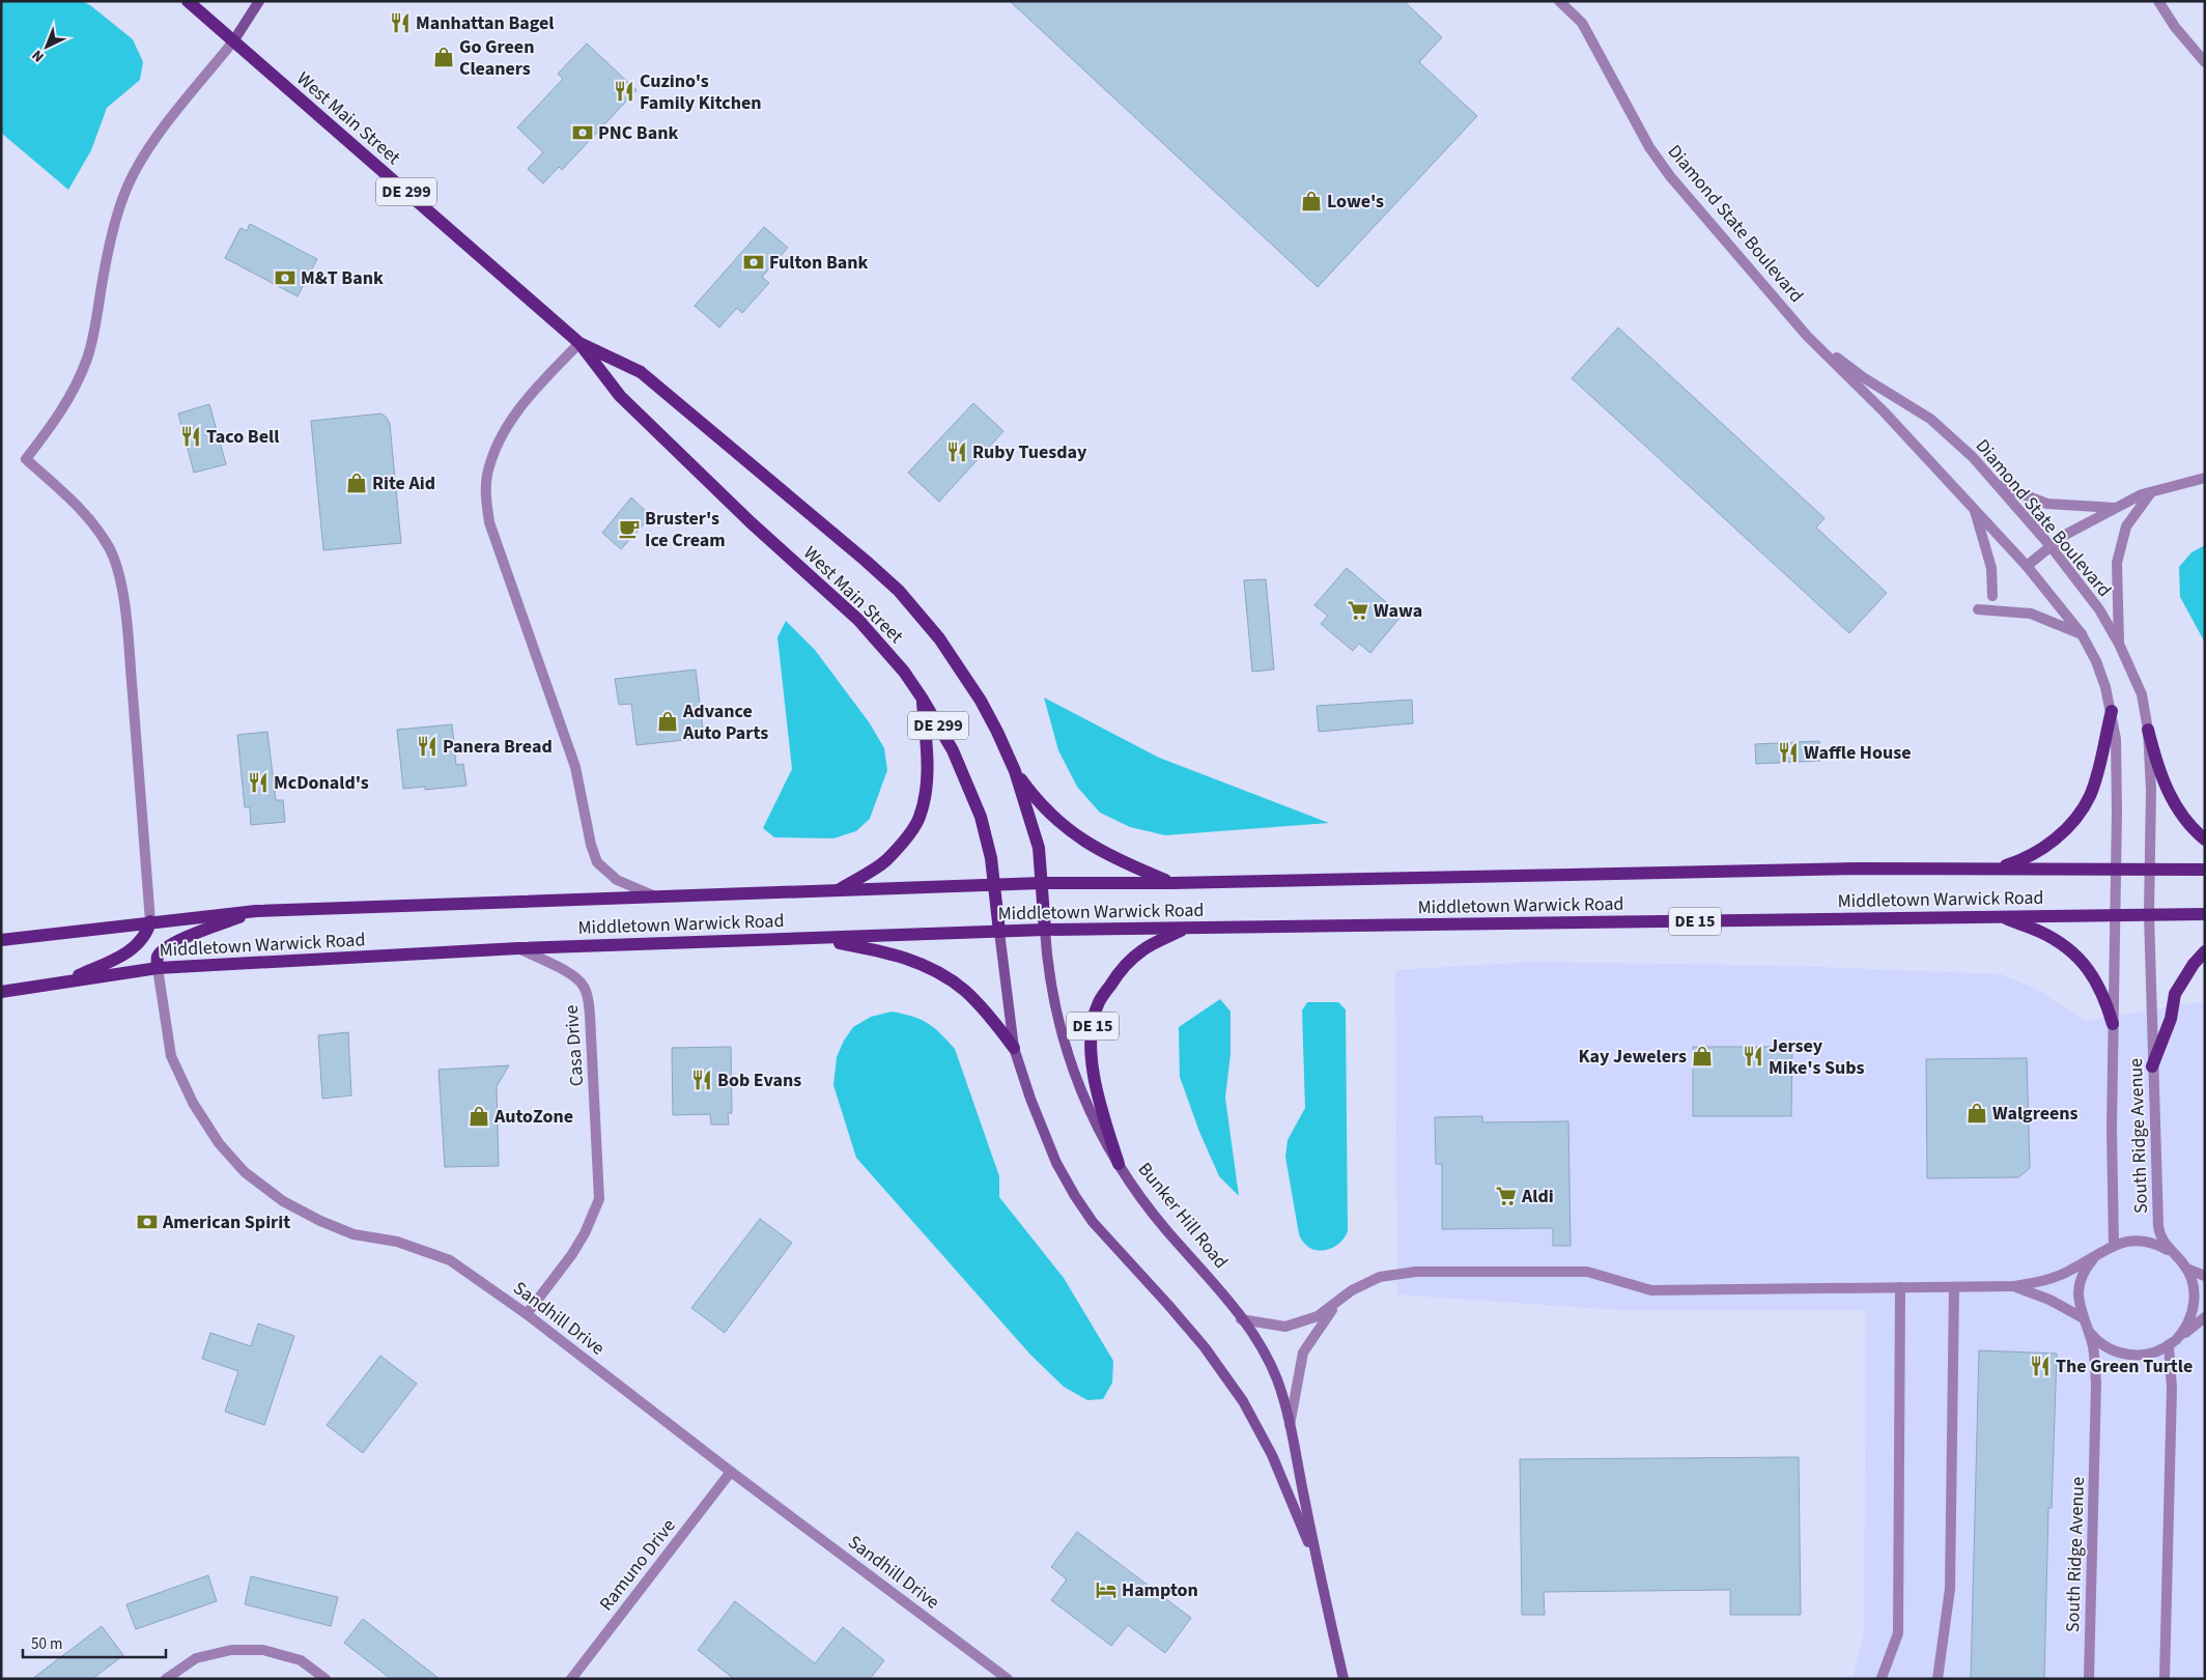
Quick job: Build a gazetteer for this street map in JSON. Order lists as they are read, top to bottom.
{
  "streets": {
    "main road": [
      "West Main Street",
      "DE 299",
      "Middletown Warwick Road",
      "DE 15",
      "Bunker Hill Road"
    ],
    "street": [
      "Diamond State Boulevard",
      "Casa Drive",
      "South Ridge Avenue",
      "Sandhill Drive",
      "Ramuno Drive"
    ]
  },
  "crossings": [
    ["West Main Street", "DE 299"],
    ["West Main Street", "Middletown Warwick Road"],
    ["West Main Street", "Bunker Hill Road"],
    ["DE 299", "Middletown Warwick Road"],
    ["Diamond State Boulevard", "Middletown Warwick Road"],
    ["Diamond State Boulevard", "South Ridge Avenue"],
    ["Middletown Warwick Road", "DE 15"],
    ["Middletown Warwick Road", "Casa Drive"],
    ["Middletown Warwick Road", "South Ridge Avenue"],
    ["Middletown Warwick Road", "Bunker Hill Road"],
    ["Middletown Warwick Road", "Sandhill Drive"],
    ["DE 15", "Bunker Hill Road"],
    ["Casa Drive", "Sandhill Drive"],
    ["Sandhill Drive", "Ramuno Drive"]
  ],
  "places": {
    "restaurant": [
      "Manhattan Bagel",
      "Cuzino's Family Kitchen",
      "Taco Bell",
      "Ruby Tuesday",
      "Panera Bread",
      "Waffle House",
      "McDonald's",
      "Jersey Mike's Subs",
      "Bob Evans",
      "The Green Turtle"
    ],
    "shop": [
      "Go Green Cleaners",
      "Lowe's",
      "Rite Aid",
      "Advance Auto Parts",
      "Kay Jewelers",
      "Walgreens",
      "AutoZone"
    ],
    "bank": [
      "PNC Bank",
      "Fulton Bank",
      "M&T Bank",
      "American Spirit"
    ],
    "cafe": ["Bruster's Ice Cream"],
    "supermarket": ["Wawa", "Aldi"],
    "hotel": ["Hampton"]
  },
  "scale_bar": "50 m",
  "north": "bottom left"
}
